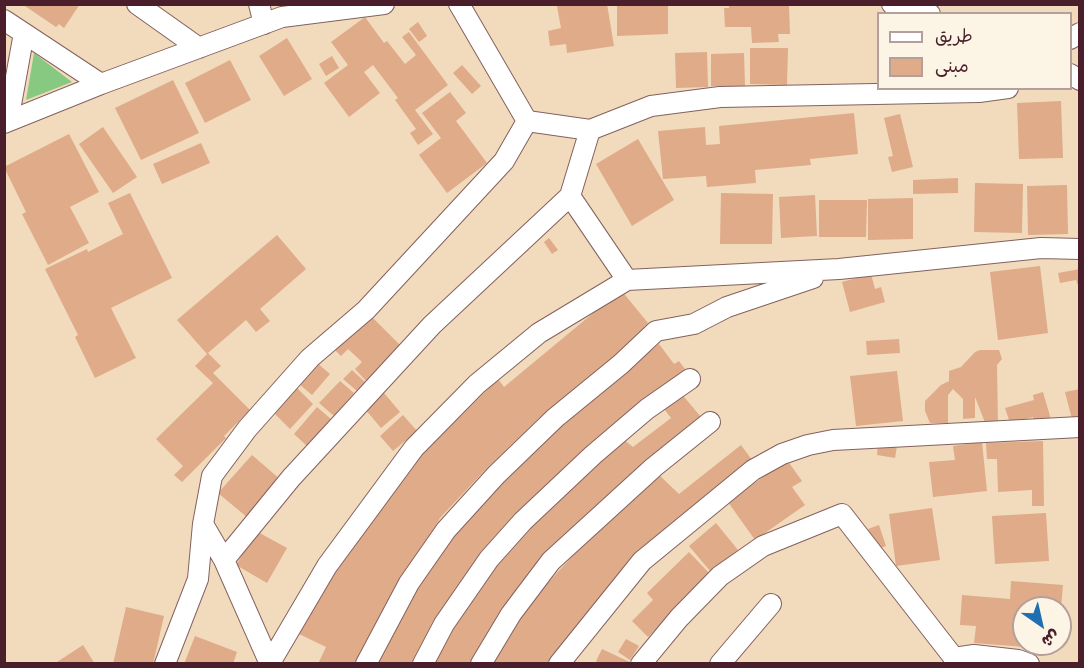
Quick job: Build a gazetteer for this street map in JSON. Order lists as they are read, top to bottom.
{
  "legend": ["طريق", "مبنى"],
  "north": "bottom right"
}
